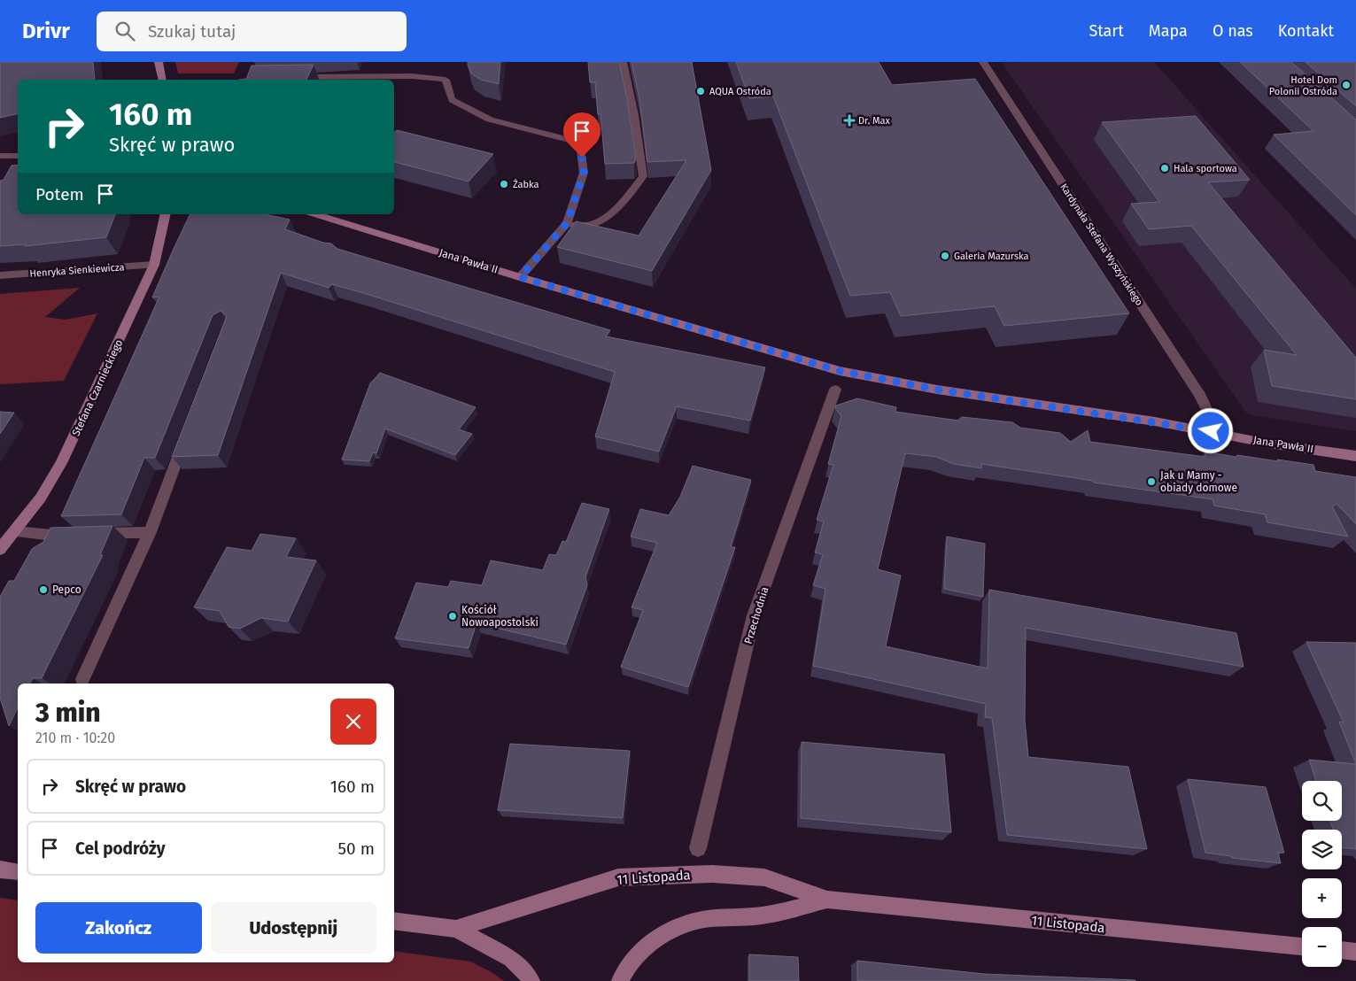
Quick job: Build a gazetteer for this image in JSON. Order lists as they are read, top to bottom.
{
  "streets": {
    "street": [
      "Kardynała Stefana Wyszyńskiego",
      "Jana Pawła II",
      "Henryka Sienkiewicza",
      "Stefana Czarnieckiego",
      "Przechodnia",
      "11 Listopada"
    ]
  },
  "crossings": [
    ["Kardynała Stefana Wyszyńskiego", "Jana Pawła II"],
    ["Henryka Sienkiewicza", "Stefana Czarnieckiego"]
  ],
  "places": {
    "other": [
      "Hotel Dom Polonii Ostróda",
      "AQUA Ostróda",
      "Hala sportowa",
      "Żabka",
      "Galeria Mazurska",
      "Jak u Mamy - obiady domowe",
      "Pepco",
      "Kościół Nowoapostolski"
    ],
    "health": ["Dr. Max"]
  },
  "page": {
    "header": "Drivr",
    "search": "Szukaj tutaj",
    "nav": [
      "Start",
      "Mapa",
      "O nas",
      "Kontakt"
    ],
    "turn": ["160 m", "Skręć w prawo"],
    "then": "Potem",
    "heading": ["3 min", "210 m · 10:20"],
    "list": [
      {
        "name": "Skręć w prawo",
        "value": "160 m"
      },
      {
        "name": "Cel podróży",
        "value": "50 m"
      }
    ],
    "map_buttons": ["+", "−"],
    "buttons": ["Zakończ", "Udostępnij"]
  }
}
